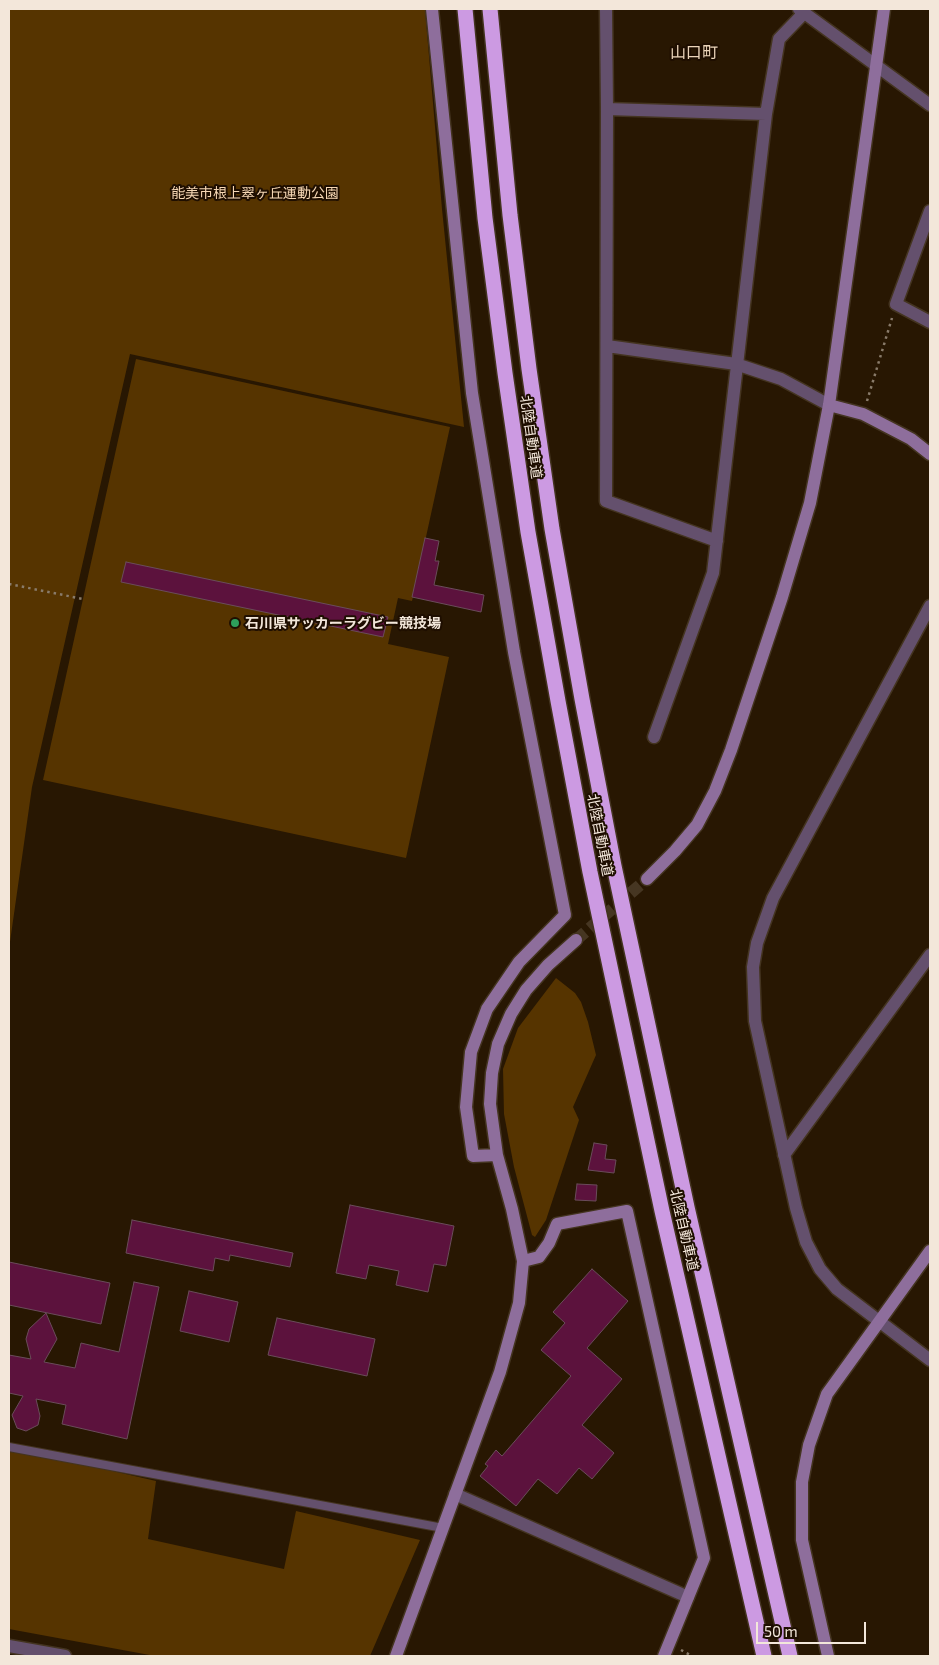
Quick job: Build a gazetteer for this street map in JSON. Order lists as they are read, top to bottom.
{
  "streets": {
    "highway": ["北陸自動車道"]
  },
  "districts": ["山口町"],
  "parks": ["能美市根上翠ヶ丘運動公園"],
  "places": ["石川県サッカーラグビー競技場"],
  "scale_bar": "50 m"
}
